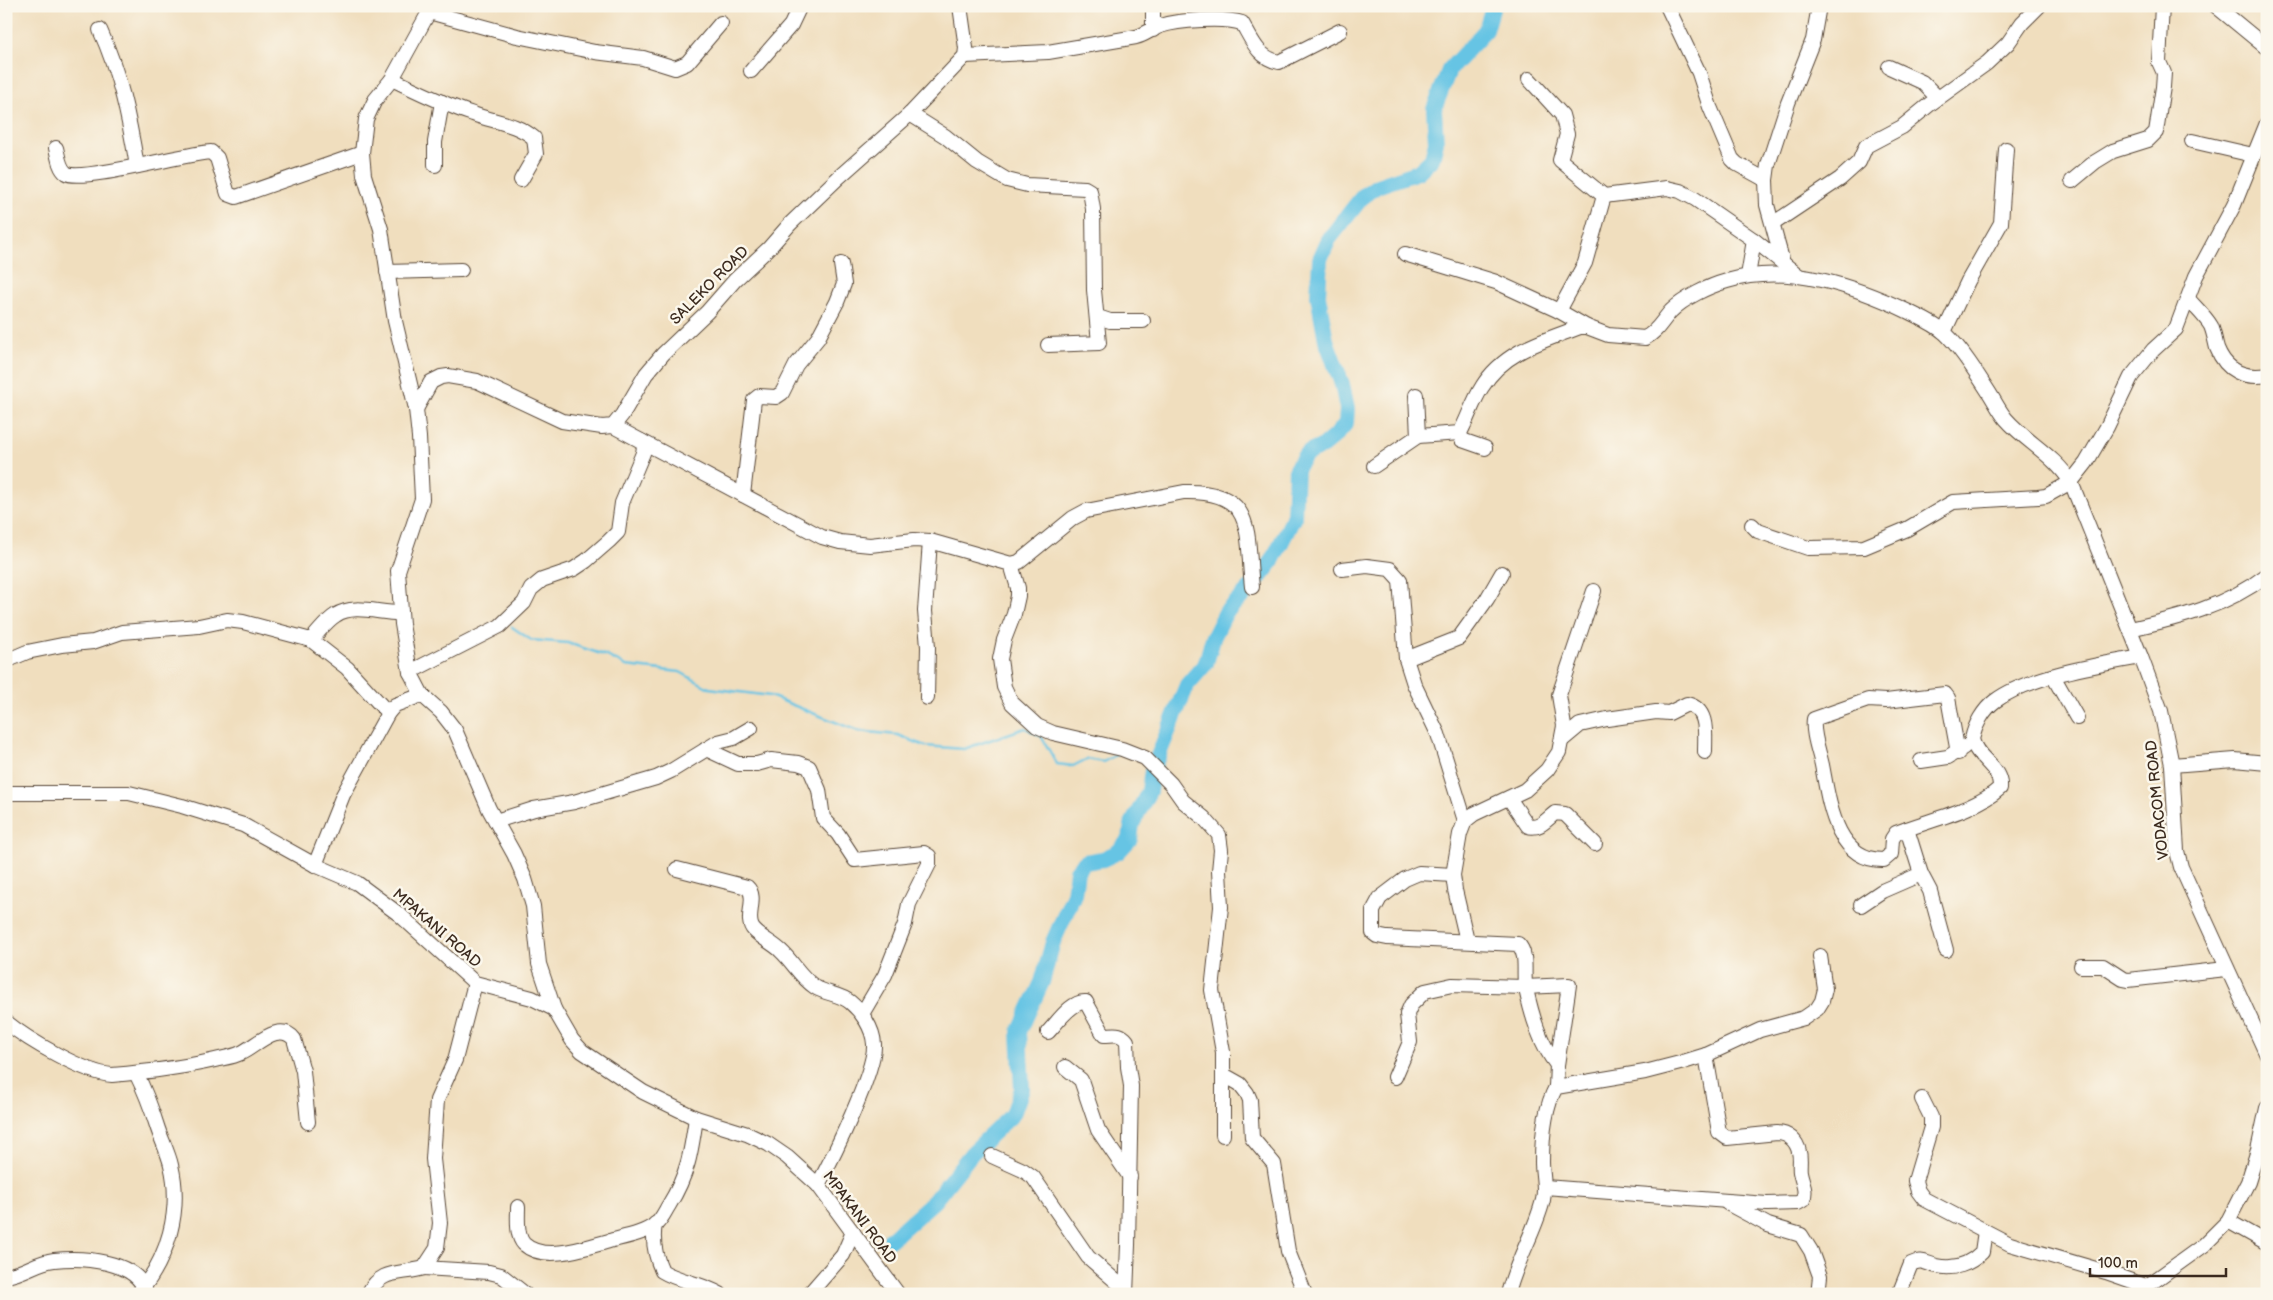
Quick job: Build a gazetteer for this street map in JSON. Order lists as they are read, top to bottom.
{
  "streets": {
    "street": ["SALEKO ROAD", "VODACOM ROAD", "MPAKANI ROAD"]
  },
  "scale_bar": "100 m"
}
